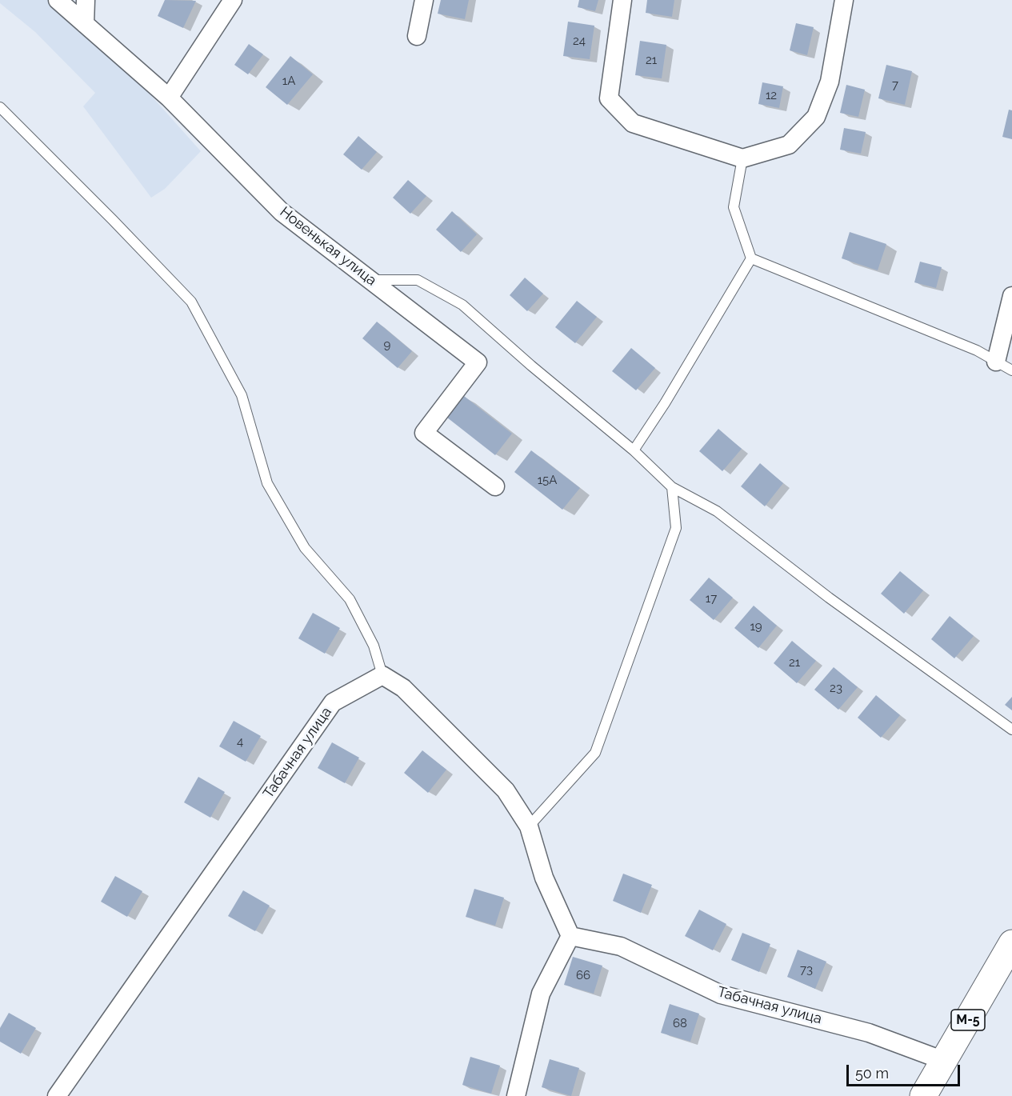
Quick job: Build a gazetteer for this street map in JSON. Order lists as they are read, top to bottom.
{
  "streets": {
    "highway": ["М-5"],
    "street": ["Новенькая улица", "Табачная улица"]
  },
  "crossings": [
    ["Табачная улица", "М-5"]
  ],
  "house_numbers": [
    "24",
    "21",
    "1А",
    "7",
    "12",
    "9",
    "15А",
    "17",
    "19",
    "21",
    "23",
    "4",
    "73",
    "66",
    "68"
  ],
  "scale_bar": "50 m"
}
